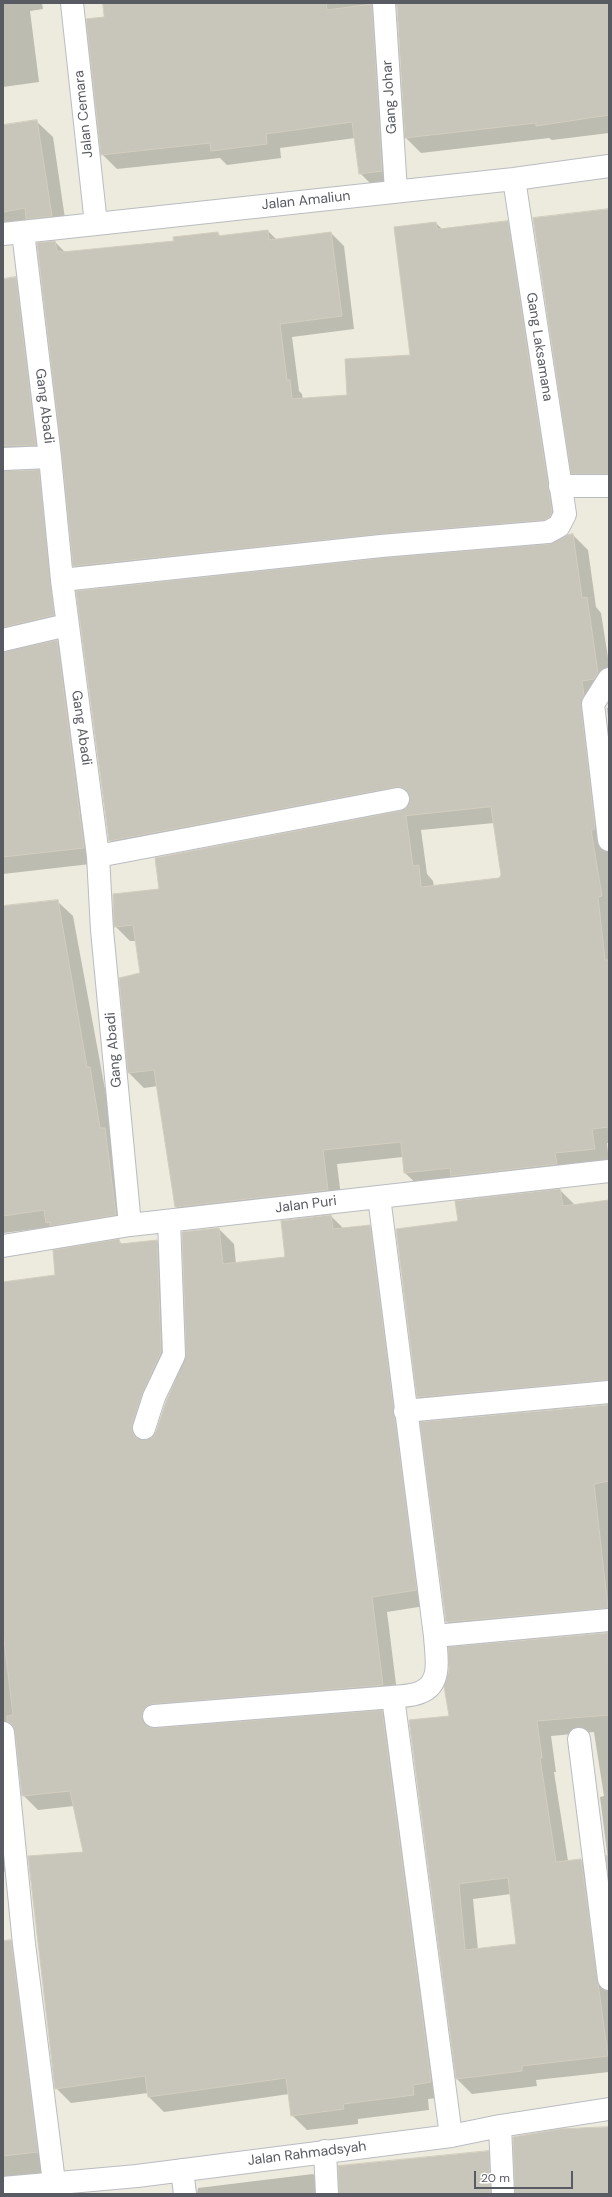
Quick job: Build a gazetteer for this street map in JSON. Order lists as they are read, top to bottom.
{
  "streets": {
    "street": [
      "Gang Johar",
      "Jalan Cemara",
      "Jalan Amaliun",
      "Gang Laksamana",
      "Gang Abadi",
      "Jalan Puri",
      "Jalan Rahmadsyah"
    ]
  },
  "crossings": [
    ["Gang Johar", "Jalan Amaliun"],
    ["Jalan Cemara", "Jalan Amaliun"],
    ["Jalan Amaliun", "Gang Laksamana"],
    ["Jalan Amaliun", "Gang Abadi"],
    ["Gang Laksamana", "Gang Abadi"],
    ["Gang Abadi", "Jalan Puri"]
  ],
  "scale_bar": "20 m"
}
